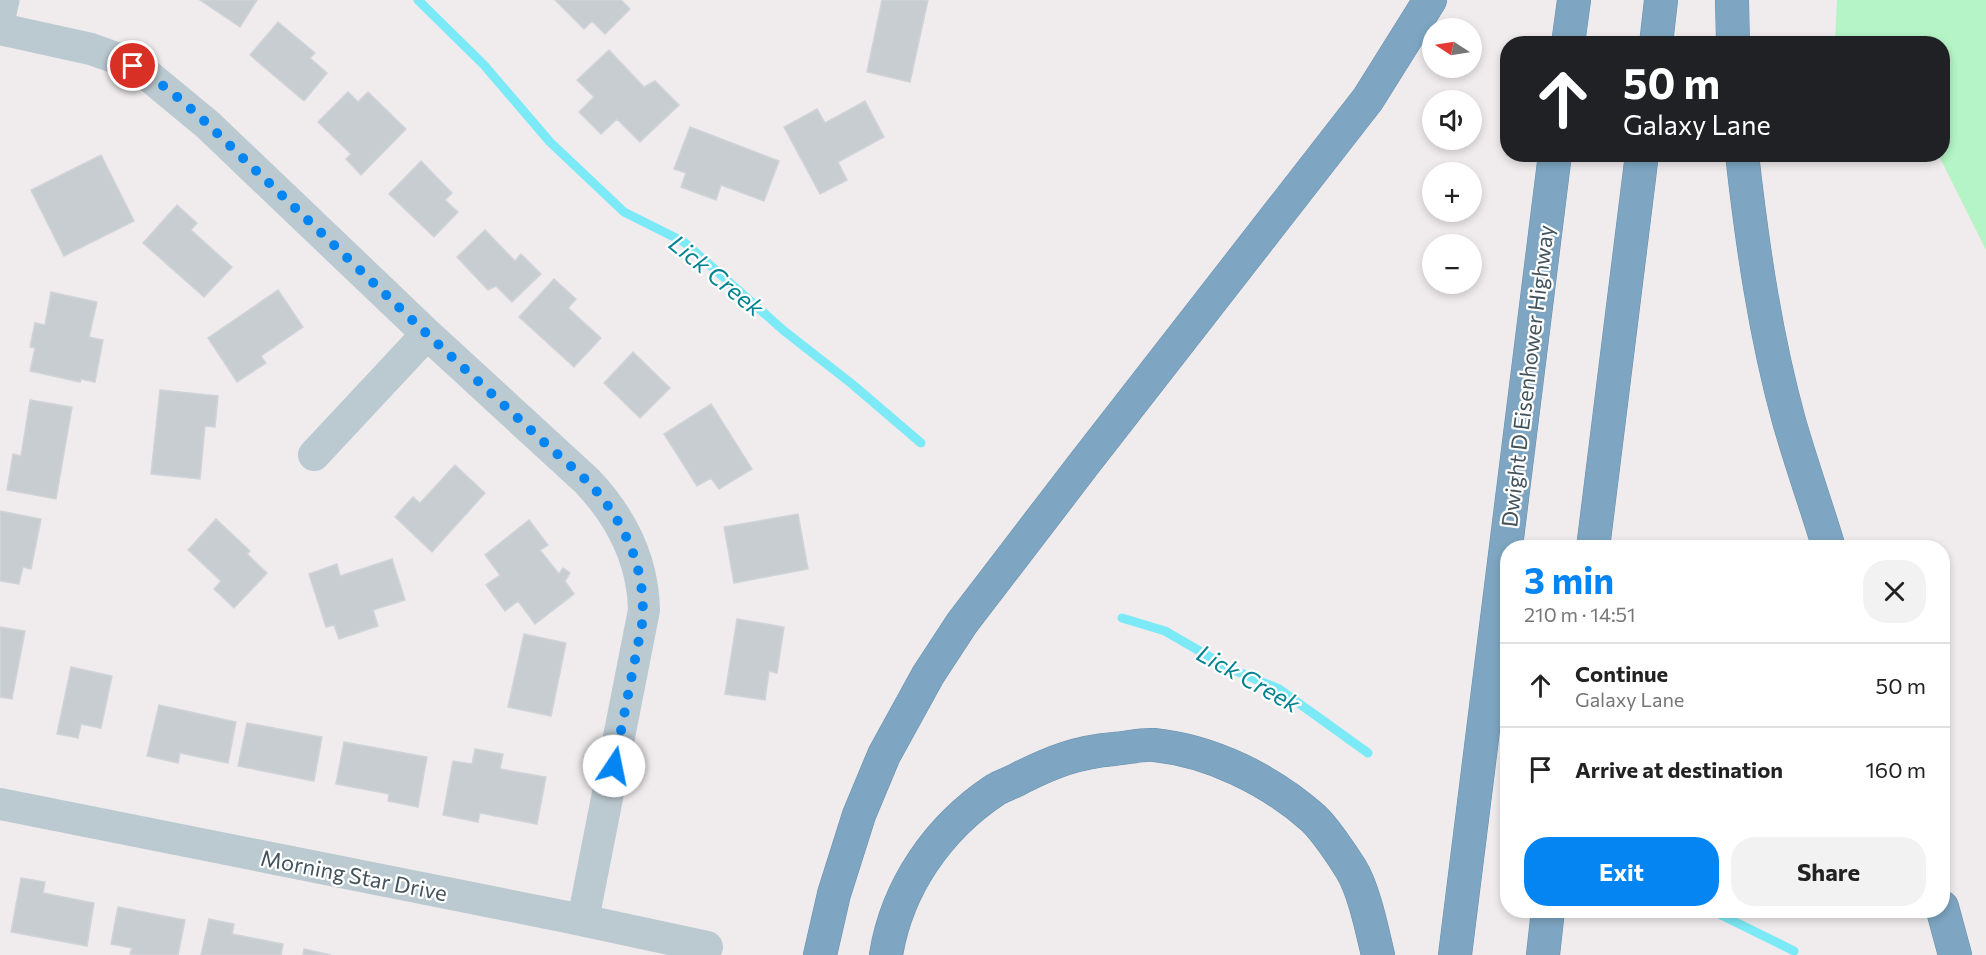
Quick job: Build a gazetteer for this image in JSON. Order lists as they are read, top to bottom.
{
  "streets": {
    "highway": ["Dwight D Eisenhower Highway"],
    "street": ["Morning Star Drive"]
  },
  "water": ["Lick Creek"],
  "north": "left",
  "page": {
    "map_buttons": ["+", "−"],
    "turn": ["50 m", "Galaxy Lane"],
    "heading": ["3 min", "210 m · 14:51"],
    "list": [
      {
        "name": "Continue",
        "note": "Galaxy Lane",
        "value": "50 m"
      },
      {
        "name": "Arrive at destination",
        "value": "160 m"
      }
    ],
    "buttons": ["Exit", "Share"]
  }
}
